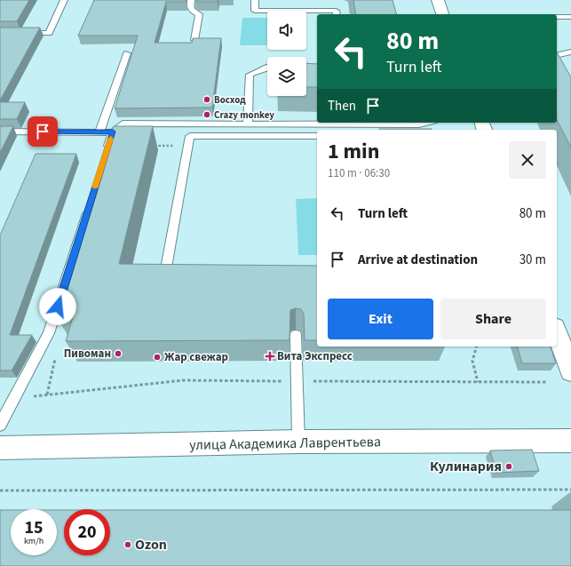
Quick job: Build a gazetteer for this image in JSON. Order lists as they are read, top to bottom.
{
  "streets": {
    "street": ["улица Академика Лаврентьева"]
  },
  "places": {
    "other": [
      "Восход",
      "Crazy monkey",
      "Пивоман",
      "Жар свежар",
      "Кулинария",
      "Ozon"
    ],
    "health": ["Вита Экспресс"]
  },
  "page": {
    "turn": ["80 m", "Turn left"],
    "then": "Then",
    "heading": ["1 min", "110 m · 06:30"],
    "list": [
      {
        "name": "Turn left",
        "value": "80 m"
      },
      {
        "name": "Arrive at destination",
        "value": "30 m"
      }
    ],
    "buttons": ["Exit", "Share"],
    "speed": "15 km/h",
    "limit": "20"
  }
}
